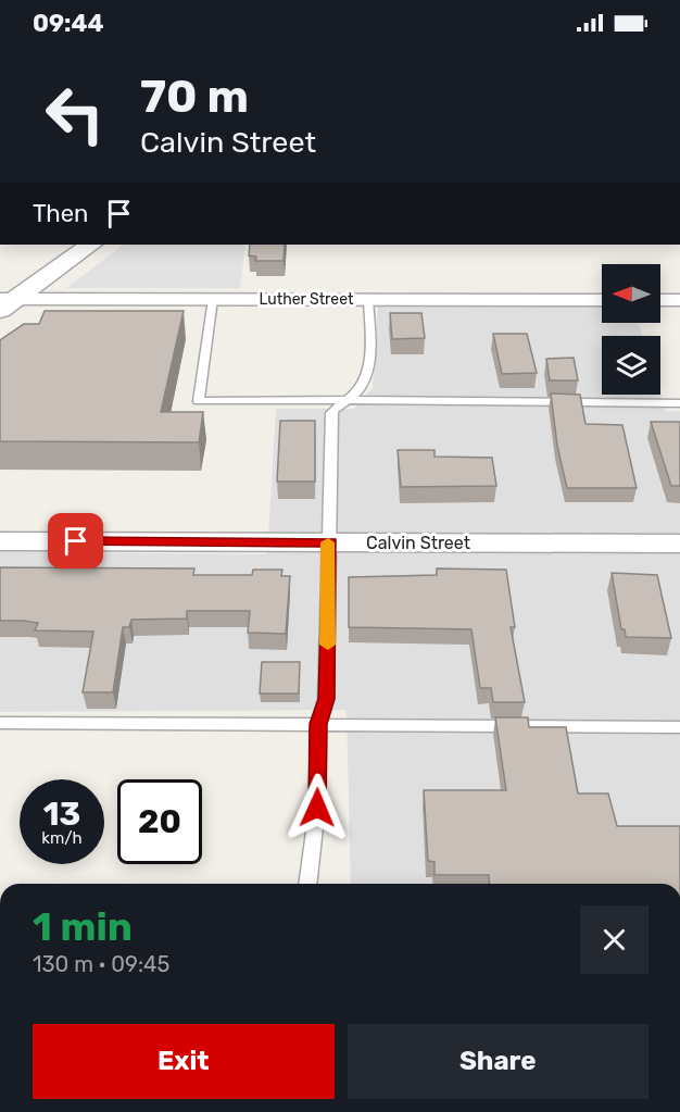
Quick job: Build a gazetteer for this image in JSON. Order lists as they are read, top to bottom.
{
  "streets": {
    "street": ["Luther Street", "Calvin Street"]
  },
  "north": "left",
  "page": {
    "status": "09:44",
    "turn": ["70 m", "Calvin Street"],
    "then": "Then",
    "speed": "13 km/h",
    "limit": "20",
    "heading": ["1 min", "130 m · 09:45"],
    "buttons": ["Exit", "Share"]
  }
}
